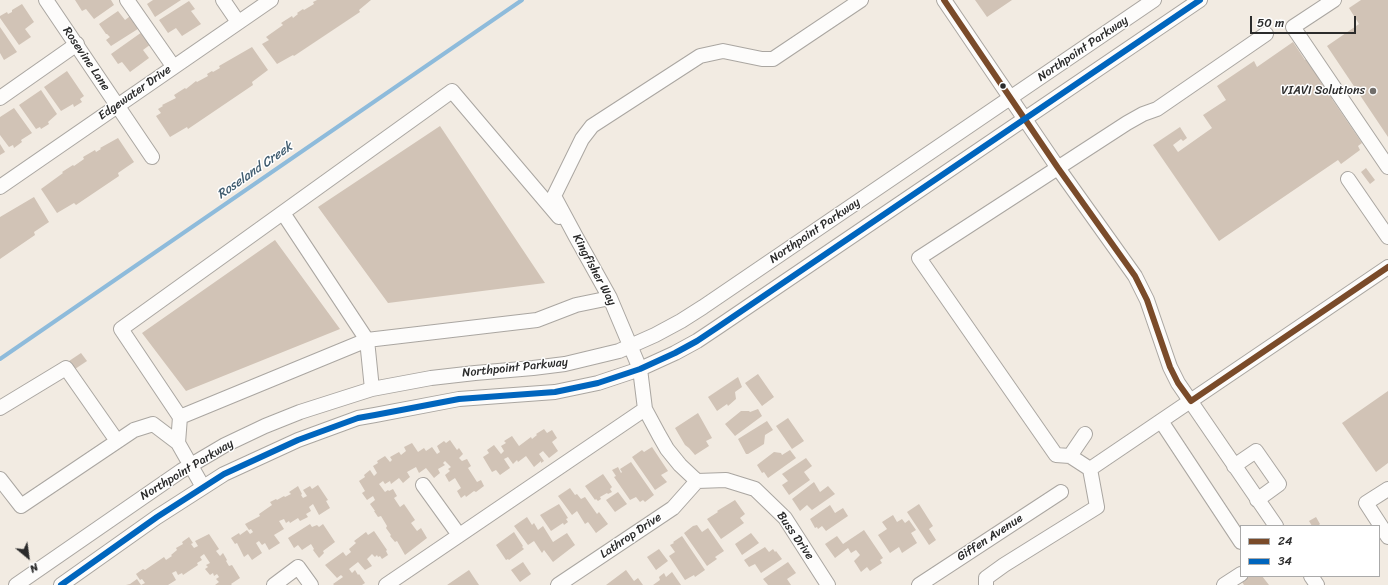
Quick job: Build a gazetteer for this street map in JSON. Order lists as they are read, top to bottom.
{
  "streets": {
    "street": [
      "Northpoint Parkway",
      "Rosevine Lane",
      "Edgewater Drive",
      "Kingfisher Way",
      "Lathrop Drive",
      "Buss Drive",
      "Giffen Avenue"
    ]
  },
  "crossings": [
    ["Northpoint Parkway", "Kingfisher Way"],
    ["Rosevine Lane", "Edgewater Drive"],
    ["Lathrop Drive", "Buss Drive"]
  ],
  "water": ["Roseland Creek"],
  "places": ["VIAVI Solutions"],
  "lines": ["transit line 24", "transit line 34"],
  "legend": ["24", "34"],
  "scale_bar": "50 m",
  "north": "bottom right"
}
